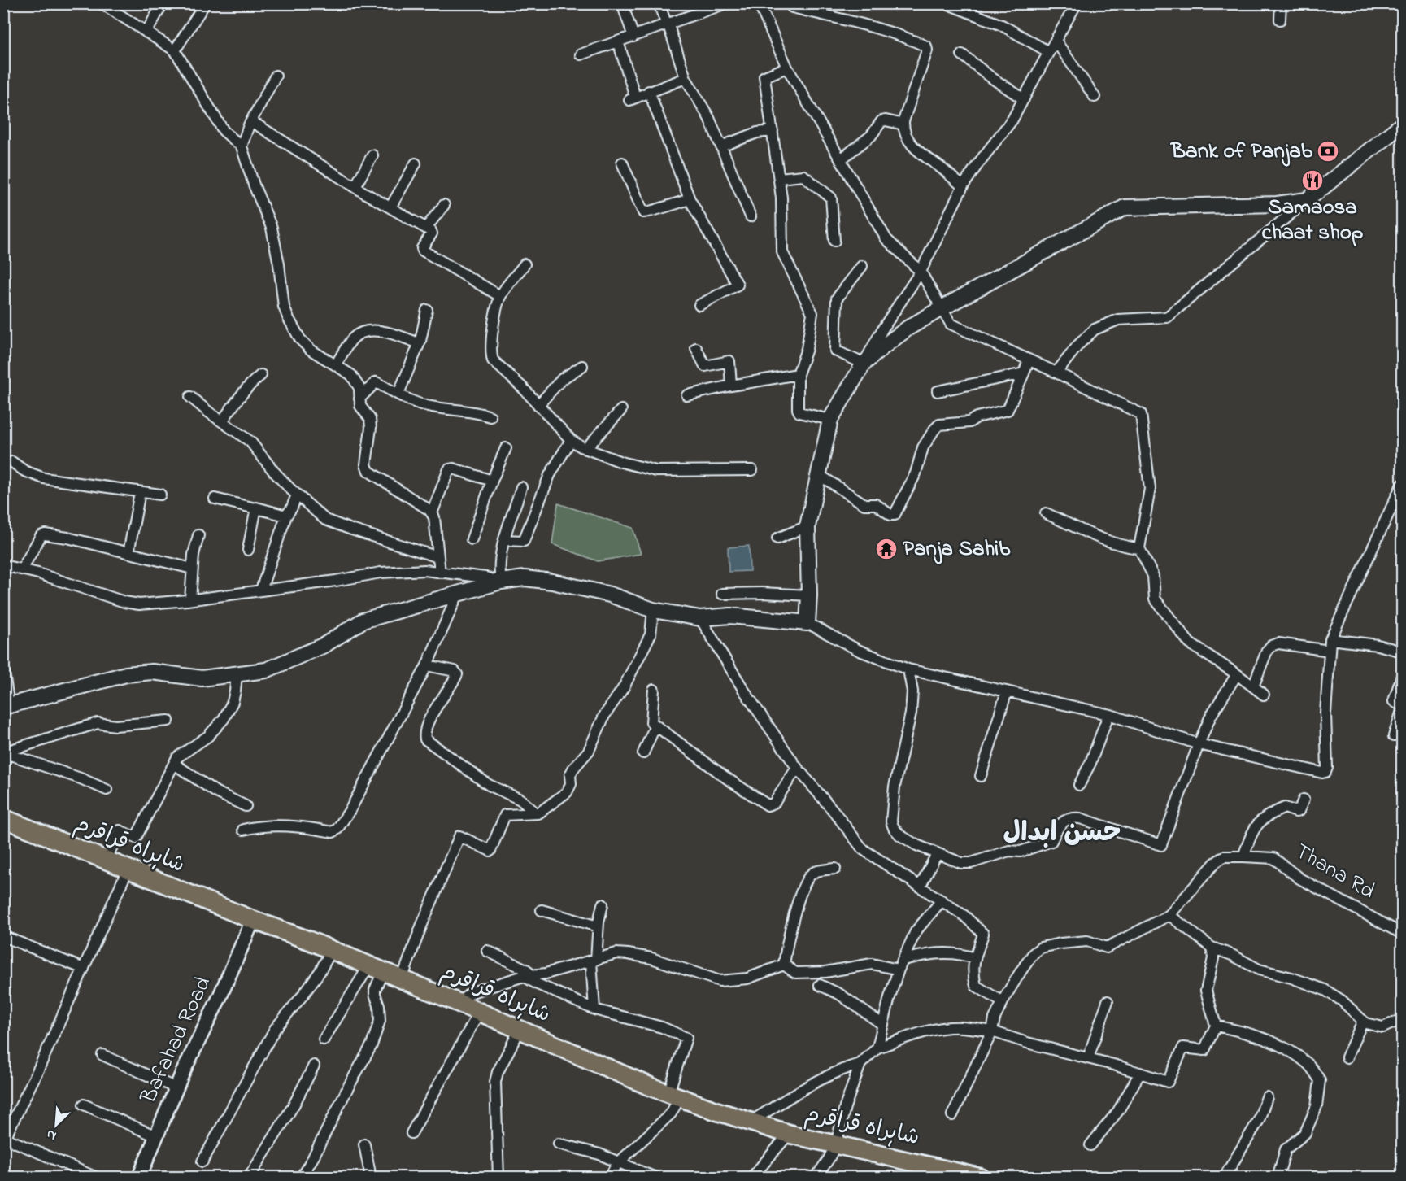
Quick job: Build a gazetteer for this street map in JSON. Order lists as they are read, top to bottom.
{
  "streets": {
    "highway": ["شاہراہ قراقرم"],
    "street": ["Thana Rd", "Bafahad Road"]
  },
  "crossings": [
    ["شاہراہ قراقرم", "Bafahad Road"]
  ],
  "districts": ["حسن ابدال"],
  "places": {
    "bank": ["Bank of Panjab"],
    "restaurant": ["Samaosa chaat shop"],
    "temple": ["Panja Sahib"]
  },
  "north": "bottom left"
}
